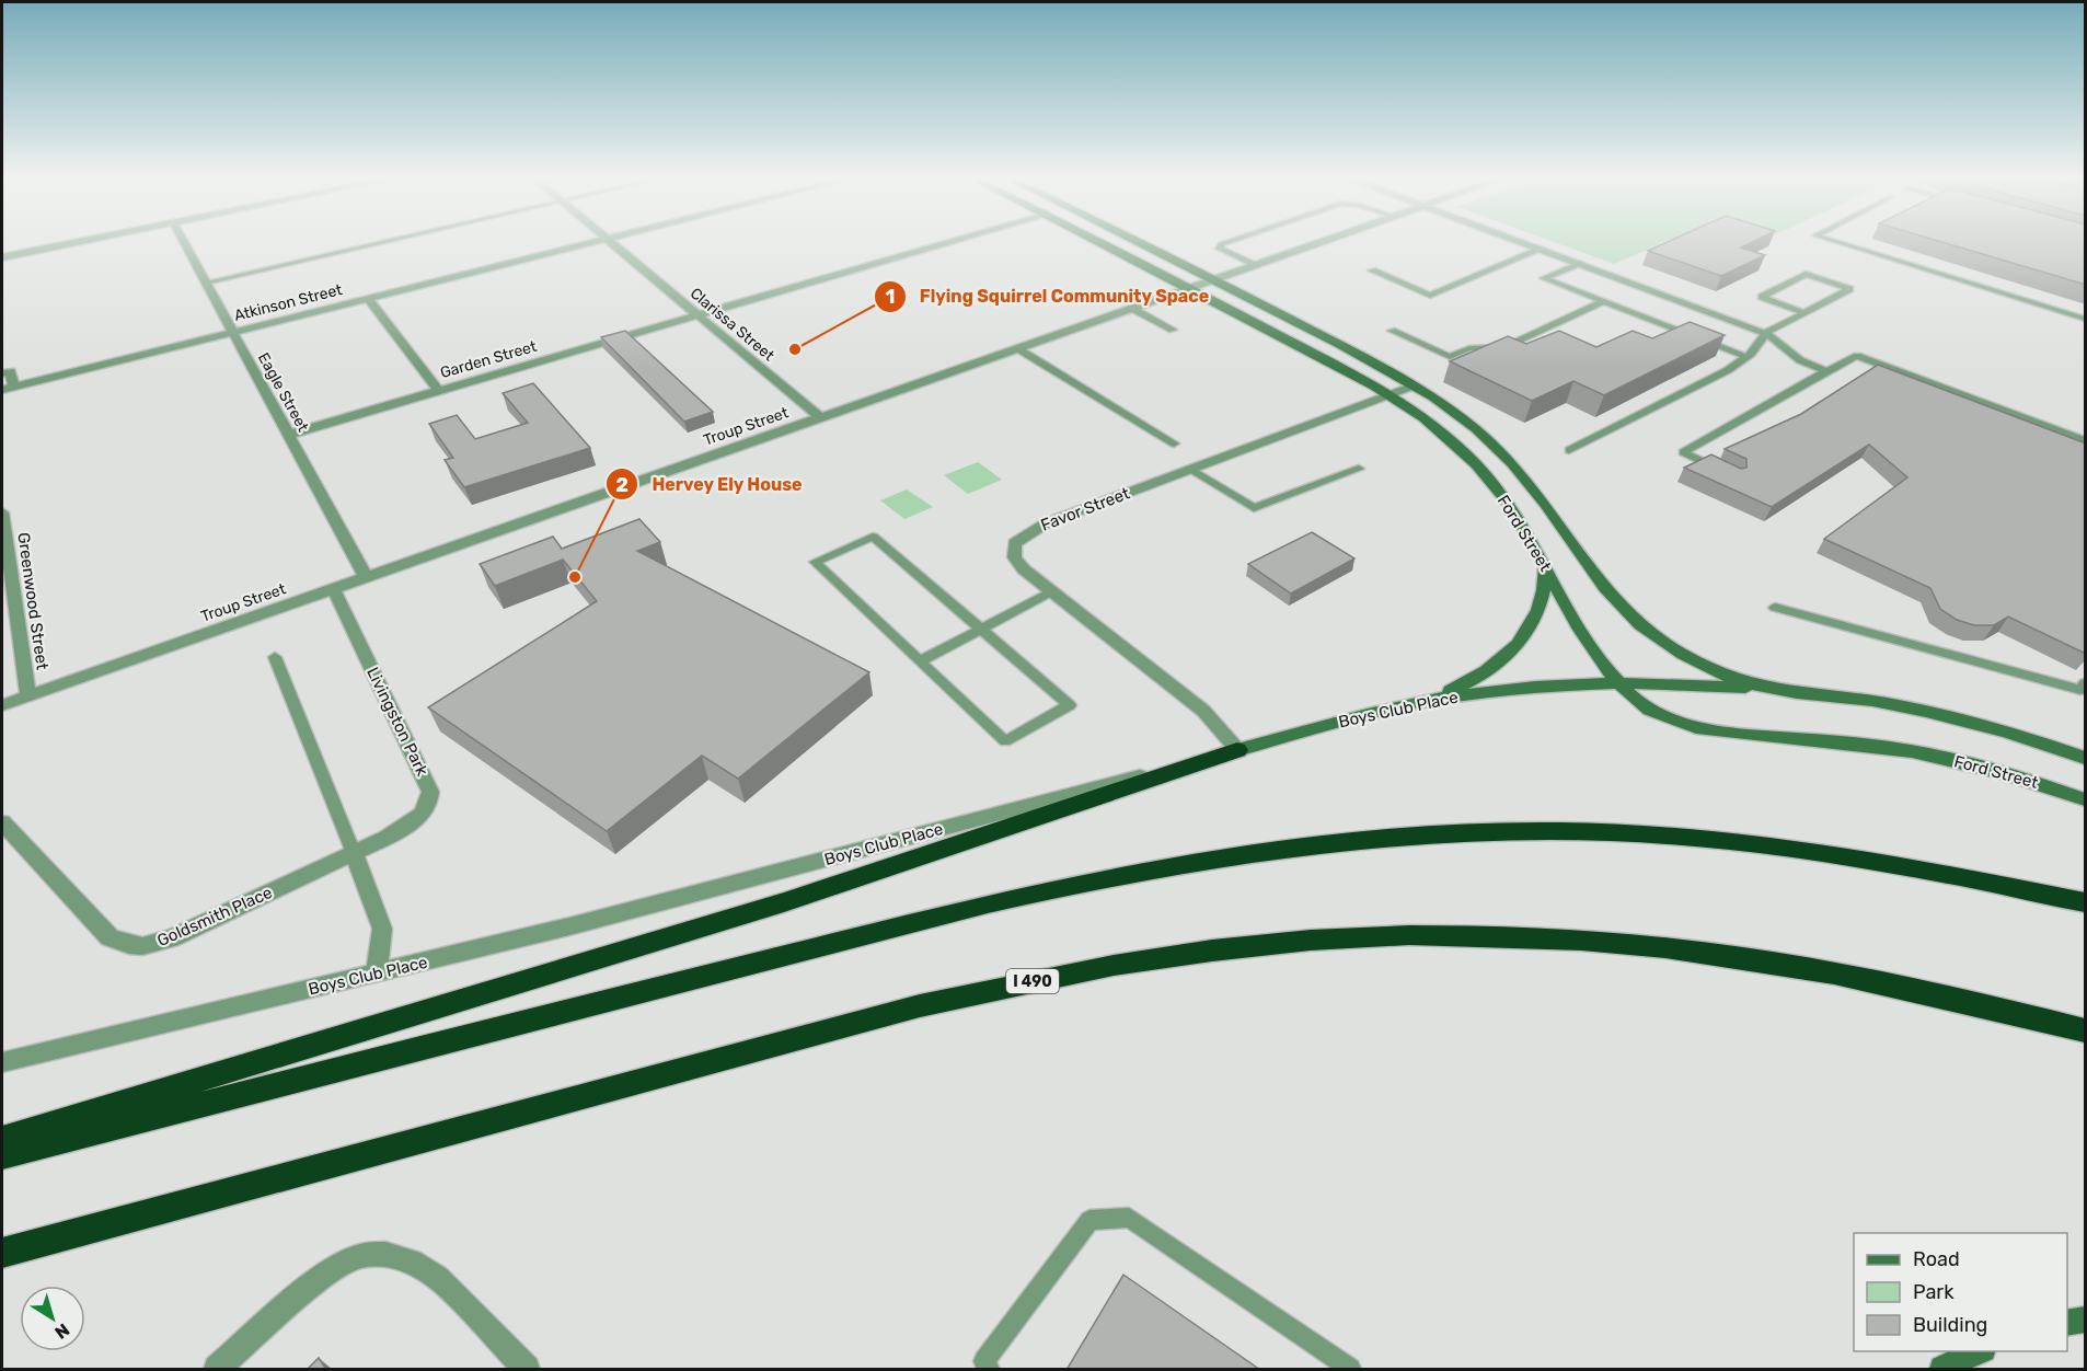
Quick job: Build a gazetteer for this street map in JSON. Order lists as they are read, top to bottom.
{
  "streets": {
    "highway": ["I 490"],
    "main road": ["Ford Street", "Boys Club Place"],
    "street": [
      "Atkinson Street",
      "Clarissa Street",
      "Garden Street",
      "Eagle Street",
      "Troup Street",
      "Favor Street",
      "Greenwood Street",
      "Livingston Park",
      "Goldsmith Place"
    ]
  },
  "crossings": [
    ["Atkinson Street", "Eagle Street"],
    ["Clarissa Street", "Garden Street"],
    ["Clarissa Street", "Troup Street"],
    ["Garden Street", "Eagle Street"],
    ["Eagle Street", "Troup Street"],
    ["Troup Street", "Ford Street"],
    ["Troup Street", "Greenwood Street"],
    ["Troup Street", "Livingston Park"],
    ["Favor Street", "Ford Street"],
    ["Favor Street", "Boys Club Place"],
    ["Ford Street", "Boys Club Place"],
    ["Livingston Park", "Goldsmith Place"]
  ],
  "places": ["Flying Squirrel Community Space", "Hervey Ely House"],
  "legend": ["Road", "Park", "Building"],
  "north": "bottom right"
}
